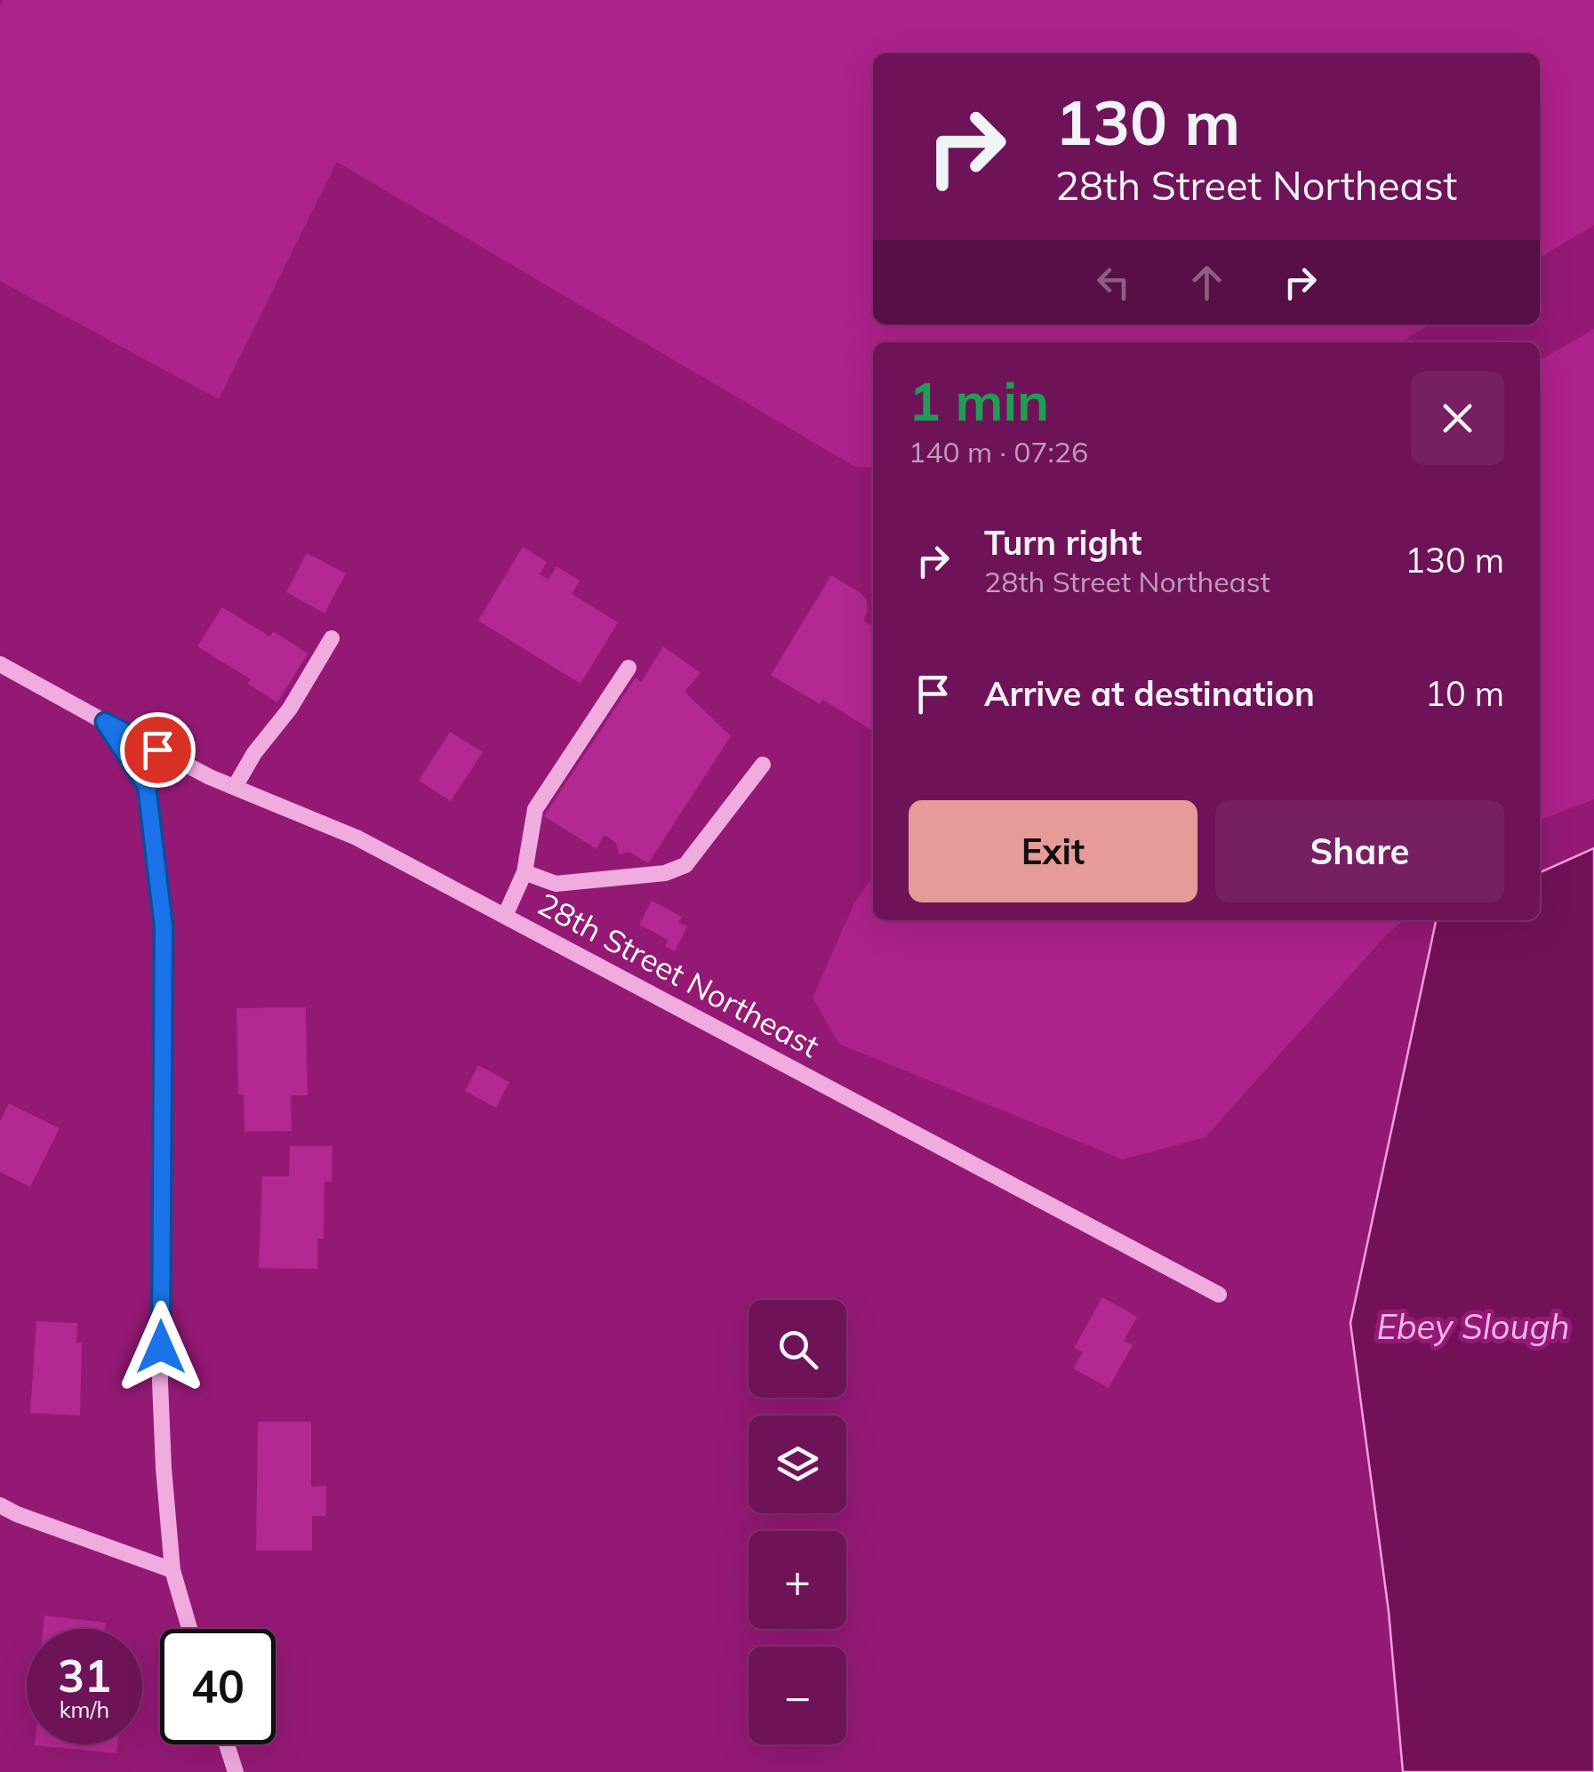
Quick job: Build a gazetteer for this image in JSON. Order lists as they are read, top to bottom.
{
  "streets": {
    "street": ["28th Street Northeast"]
  },
  "water": ["Ebey Slough"],
  "page": {
    "turn": ["130 m", "28th Street Northeast"],
    "heading": ["1 min", "140 m · 07:26"],
    "list": [
      {
        "name": "Turn right",
        "note": "28th Street Northeast",
        "value": "130 m"
      },
      {
        "name": "Arrive at destination",
        "value": "10 m"
      }
    ],
    "buttons": ["Exit", "Share"],
    "map_buttons": ["+", "−"],
    "speed": "31 km/h",
    "limit": "40"
  }
}
